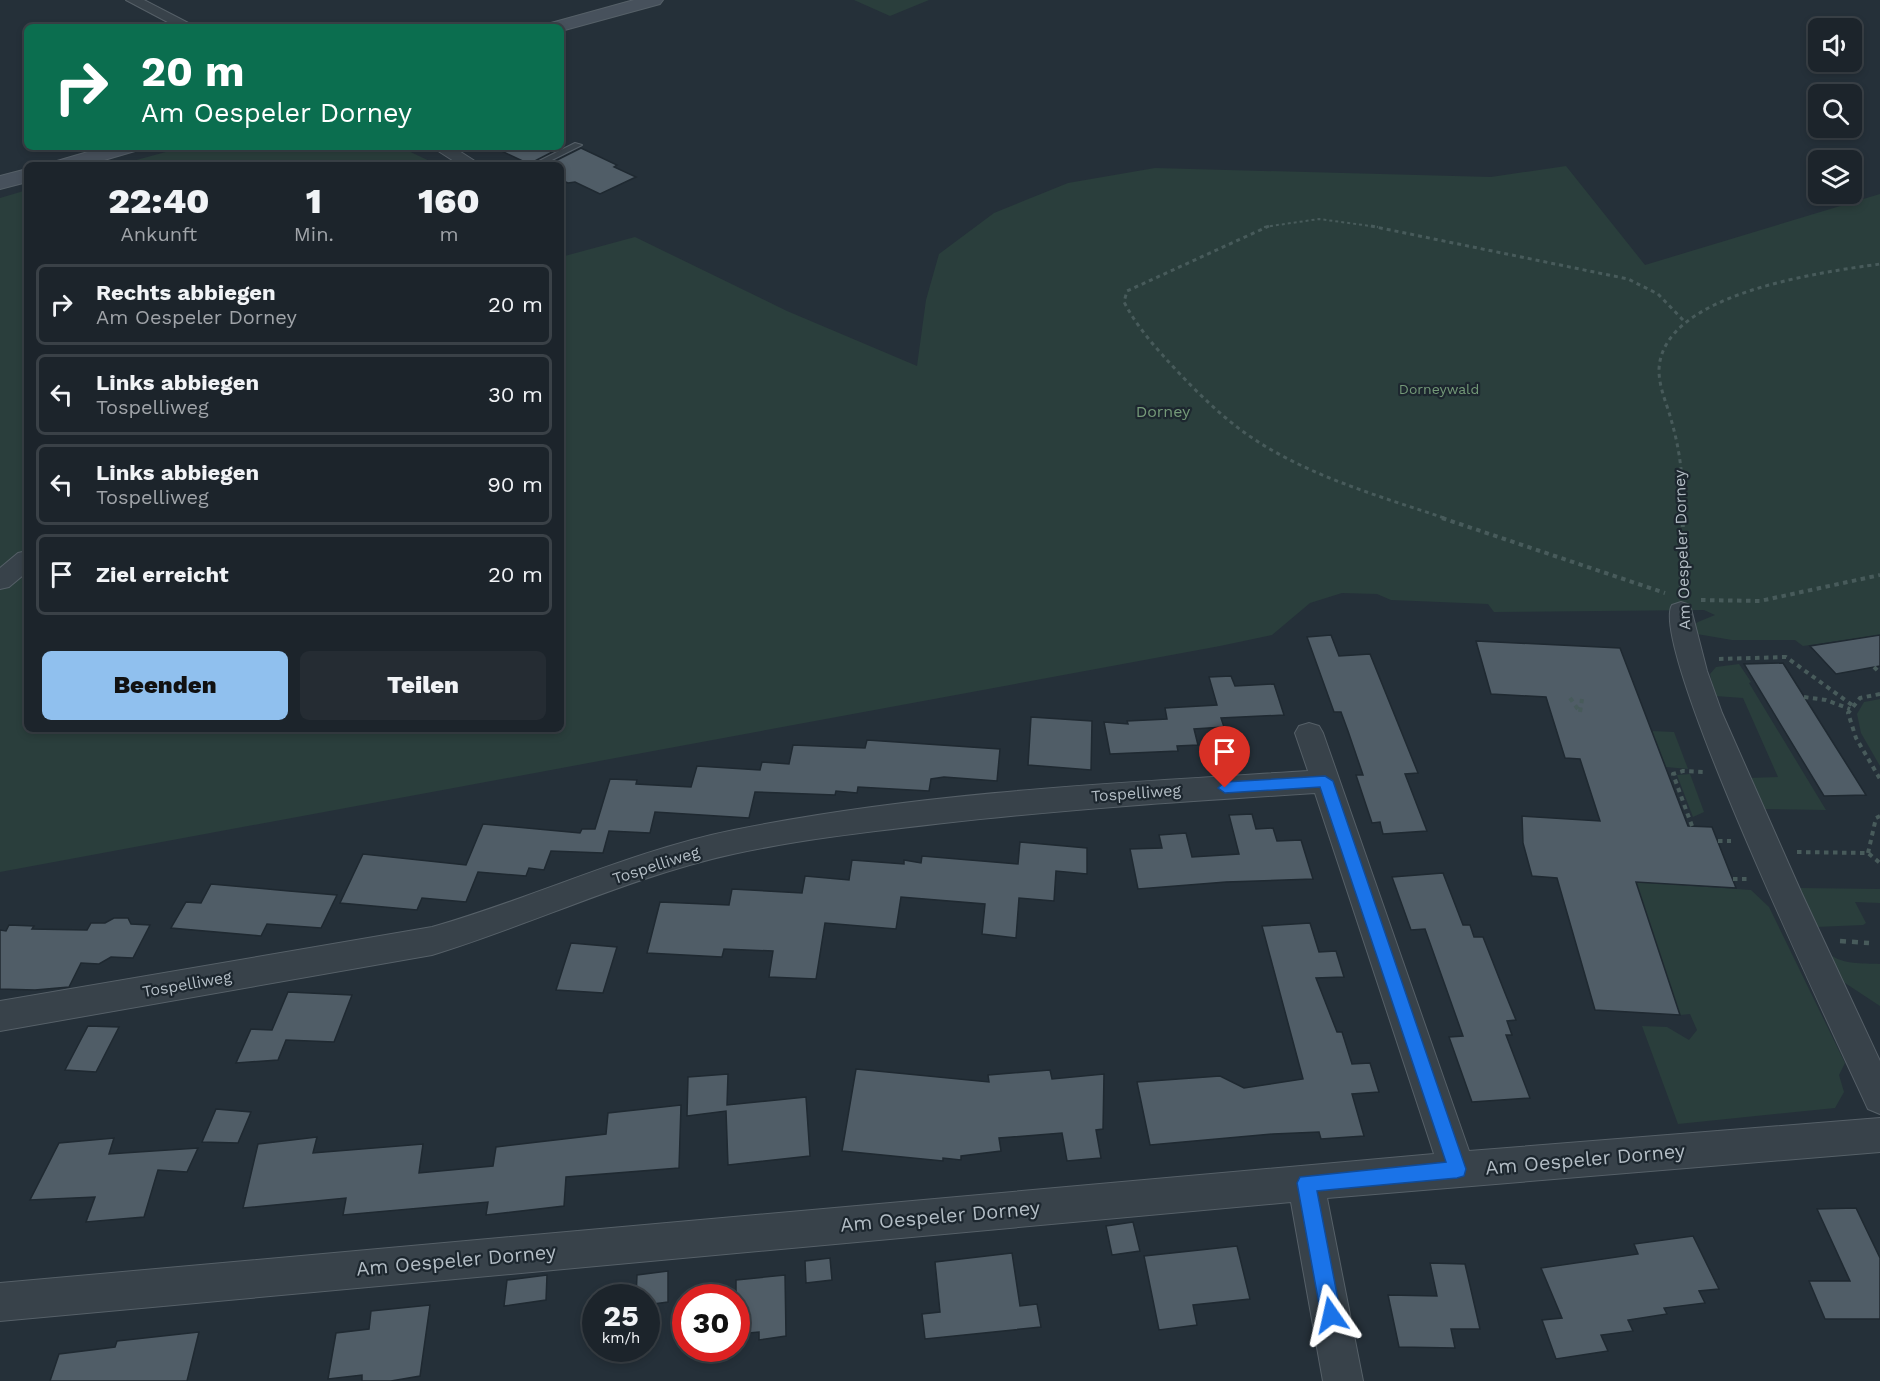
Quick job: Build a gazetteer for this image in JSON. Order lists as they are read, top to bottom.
{
  "streets": {
    "street": ["Am Oespeler Dorney", "Tospelliweg"]
  },
  "parks": ["Dorneywald", "Dorney"],
  "page": {
    "turn": ["20 m", "Am Oespeler Dorney"],
    "eta": [
      "22:40",
      "Ankunft",
      "1",
      "Min.",
      "160",
      "m"
    ],
    "list": [
      {
        "name": "Rechts abbiegen",
        "note": "Am Oespeler Dorney",
        "value": "20 m"
      },
      {
        "name": "Links abbiegen",
        "note": "Tospelliweg",
        "value": "30 m"
      },
      {
        "name": "Links abbiegen",
        "note": "Tospelliweg",
        "value": "90 m"
      },
      {
        "name": "Ziel erreicht",
        "value": "20 m"
      }
    ],
    "buttons": ["Beenden", "Teilen"],
    "speed": "25 km/h",
    "limit": "30"
  }
}
